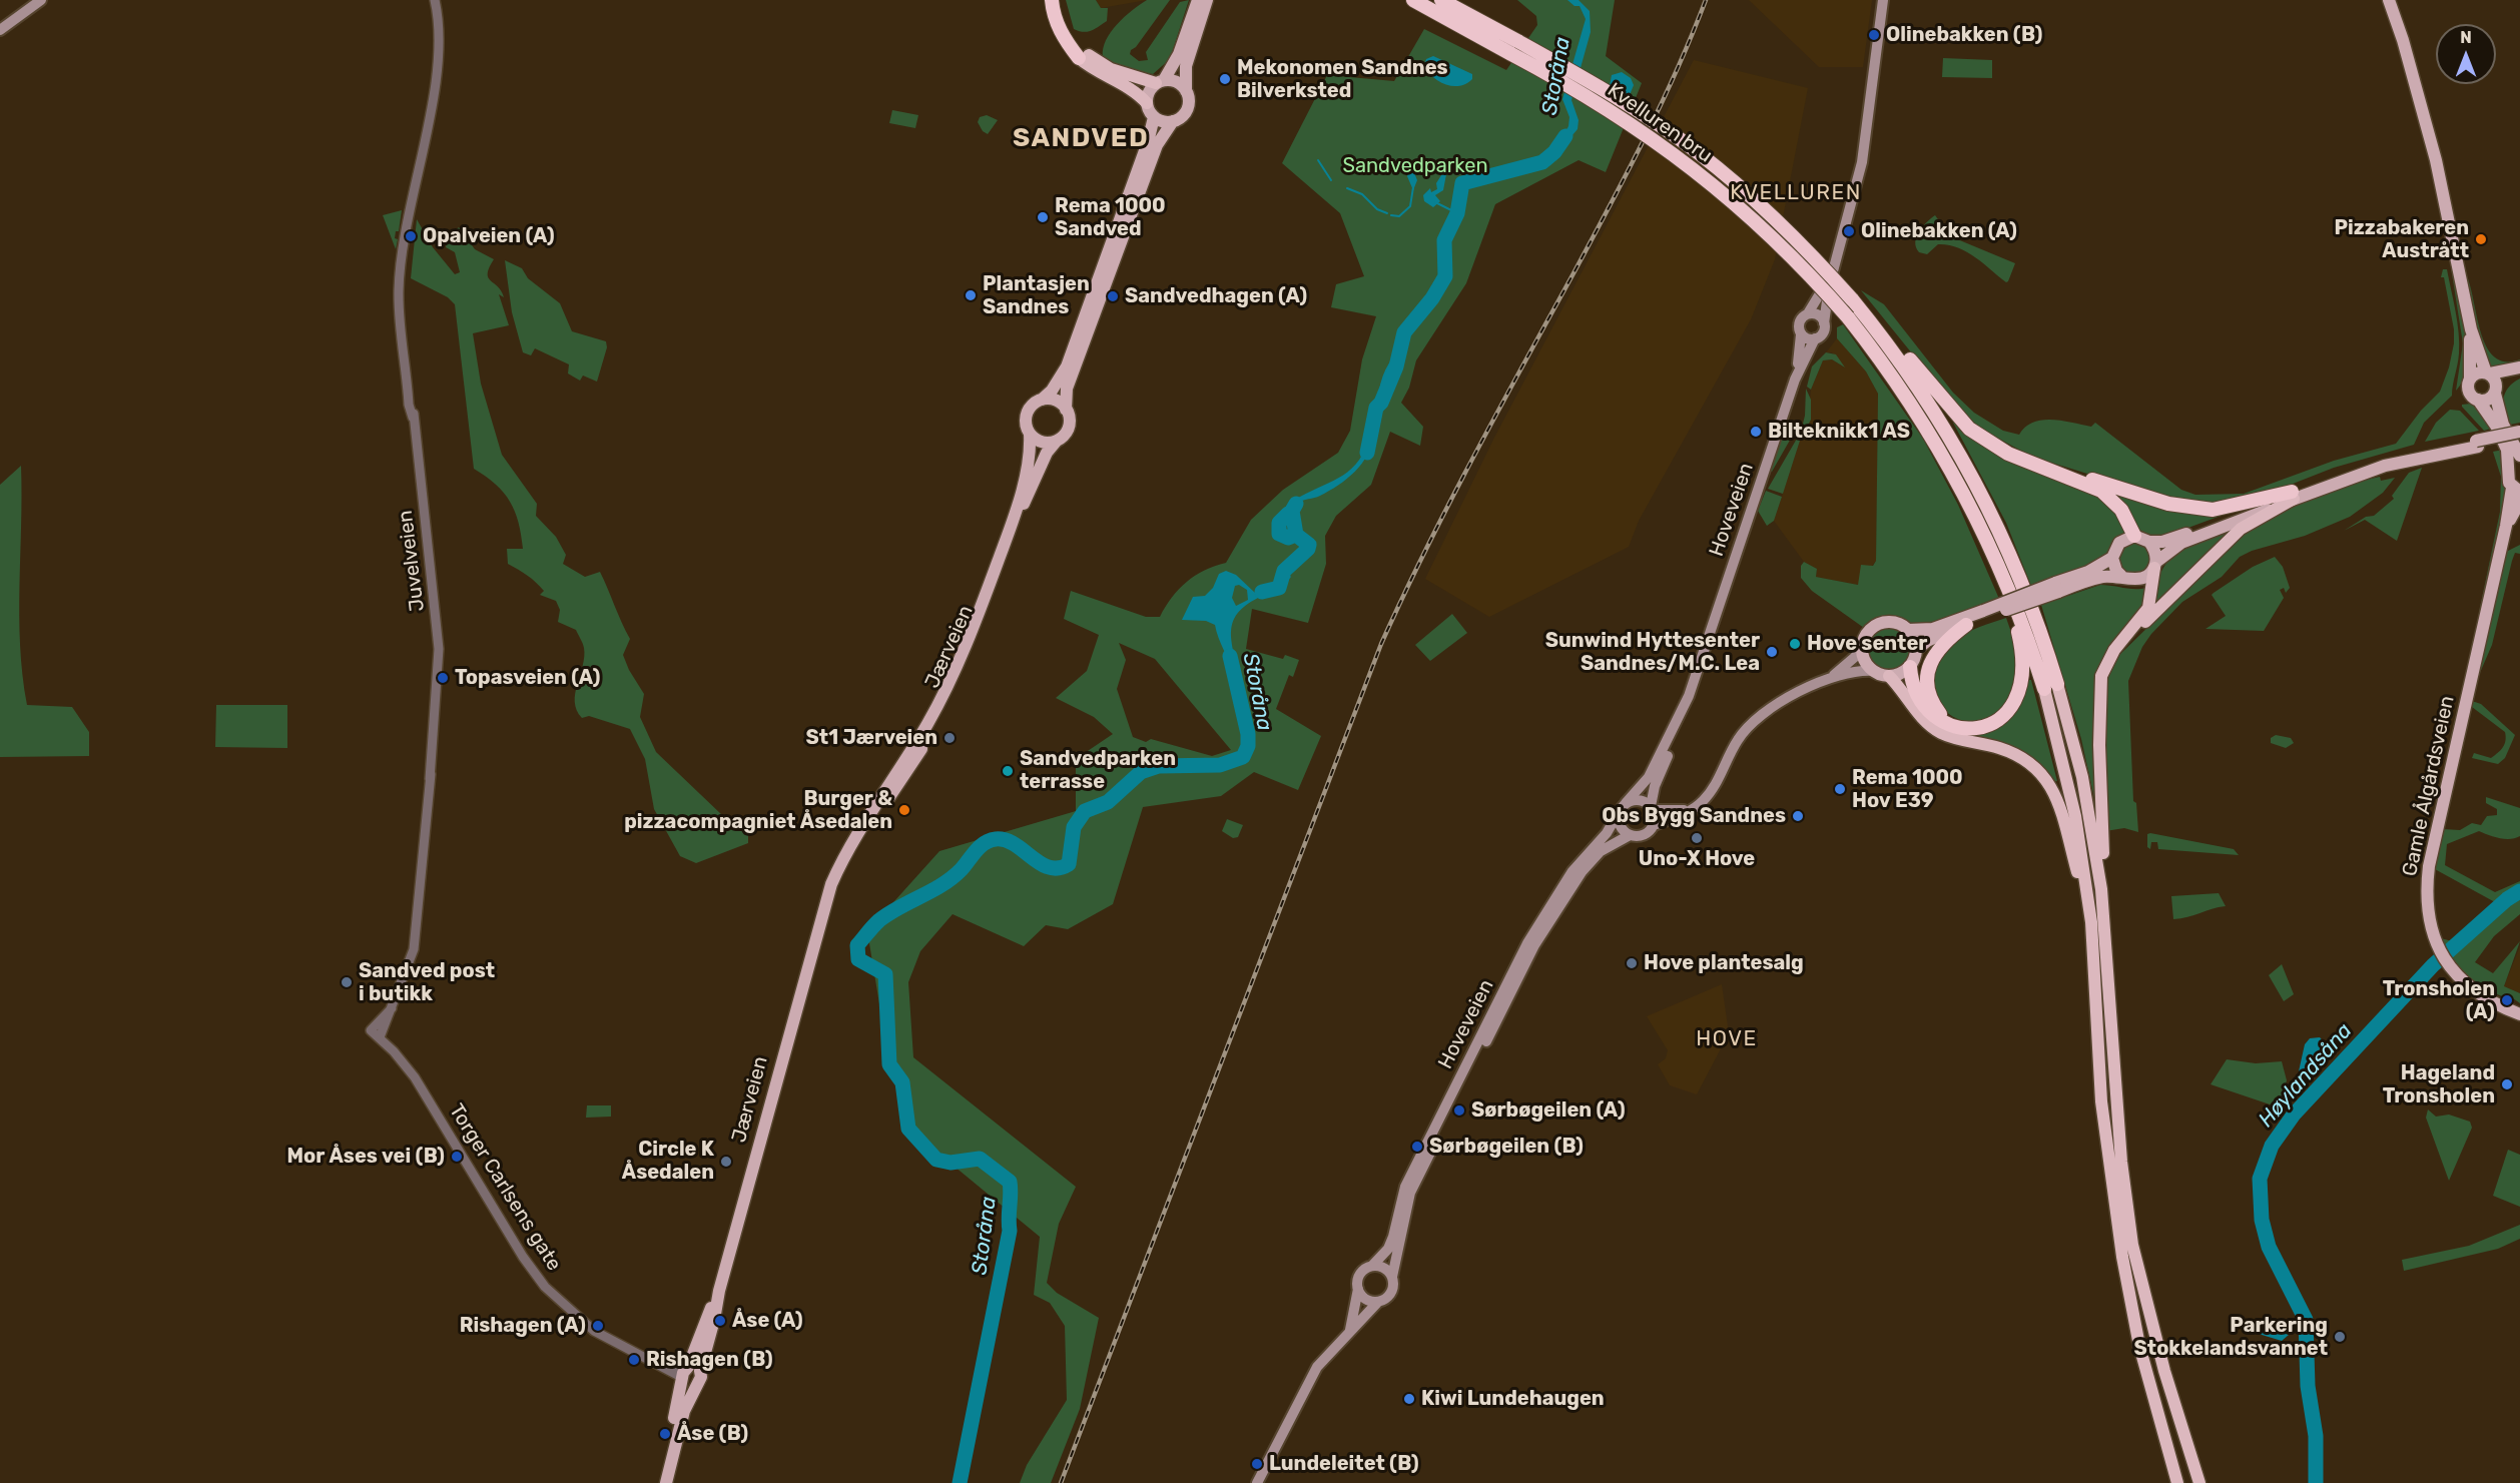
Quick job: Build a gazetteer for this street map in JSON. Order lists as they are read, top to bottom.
{
  "streets": {
    "highway": ["Kvelluren bru"],
    "main road": ["Hoveveien", "Jærveien", "Gamle Ålgårdsveien"],
    "street": ["Juvelveien", "Torger Carlsens gate"]
  },
  "crossings": [
    ["Juvelveien", "Torger Carlsens gate"],
    ["Jærveien", "Torger Carlsens gate"]
  ],
  "districts": ["SANDVED", "KVELLUREN", "HOVE"],
  "water": ["Storåna", "Høylandsåna"],
  "parks": ["Sandvedparken"],
  "places": [
    "Olinebakken (B)",
    "Mekonomen Sandnes Bilverksted",
    "Rema 1000 Sandved",
    "Olinebakken (A)",
    "Opalveien (A)",
    "Pizzabakeren Austrått",
    "Plantasjen Sandnes",
    "Sandvedhagen (A)",
    "Bilteknikk1 AS",
    "Hove senter",
    "Sunwind Hyttesenter Sandnes/M.C. Lea",
    "Topasveien (A)",
    "St1 Jærveien",
    "Sandvedparken terrasse",
    "Rema 1000 Hov E39",
    "Burger & pizzacompagniet Åsedalen",
    "Obs Bygg Sandnes",
    "Uno-X Hove",
    "Hove plantesalg",
    "Sandved post i butikk",
    "Tronsholen (A)",
    "Hageland Tronsholen",
    "Sørbøgeilen (A)",
    "Sørbøgeilen (B)",
    "Mor Åses vei (B)",
    "Circle K Åsedalen",
    "Åse (A)",
    "Rishagen (A)",
    "Parkering Stokkelandsvannet",
    "Rishagen (B)",
    "Kiwi Lundehaugen",
    "Åse (B)",
    "Lundeleitet (B)"
  ],
  "north": "top"
}
